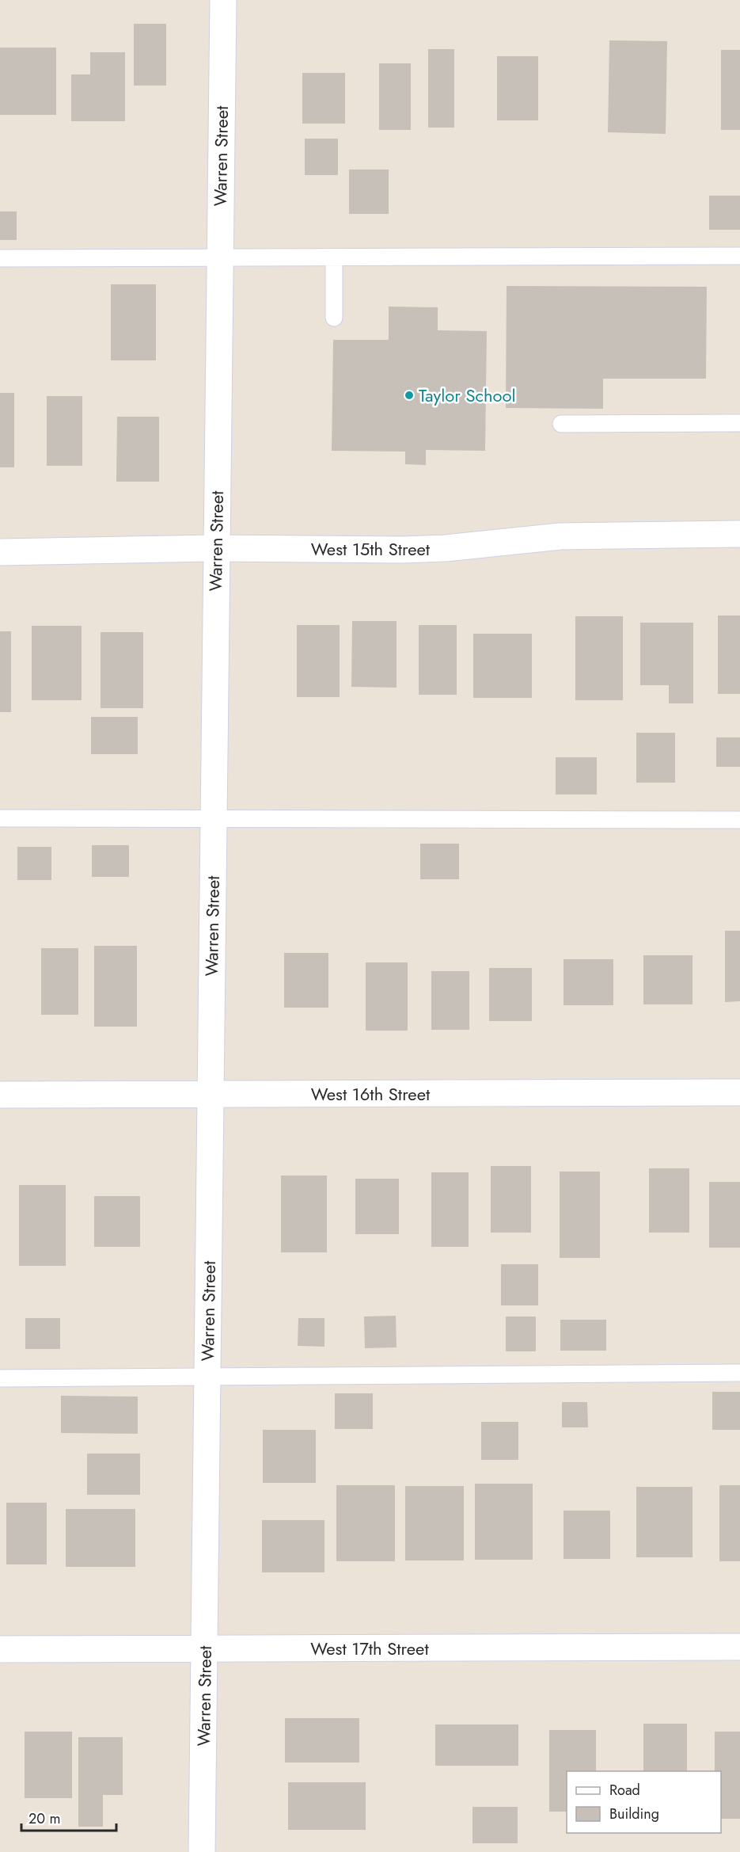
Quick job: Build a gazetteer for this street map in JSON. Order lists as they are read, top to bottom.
{
  "streets": {
    "street": [
      "Warren Street",
      "West 15th Street",
      "West 16th Street",
      "West 17th Street"
    ]
  },
  "crossings": [
    ["Warren Street", "West 15th Street"],
    ["Warren Street", "West 16th Street"],
    ["Warren Street", "West 17th Street"]
  ],
  "places": ["Taylor School"],
  "legend": ["Road", "Building"],
  "scale_bar": "20 m"
}
